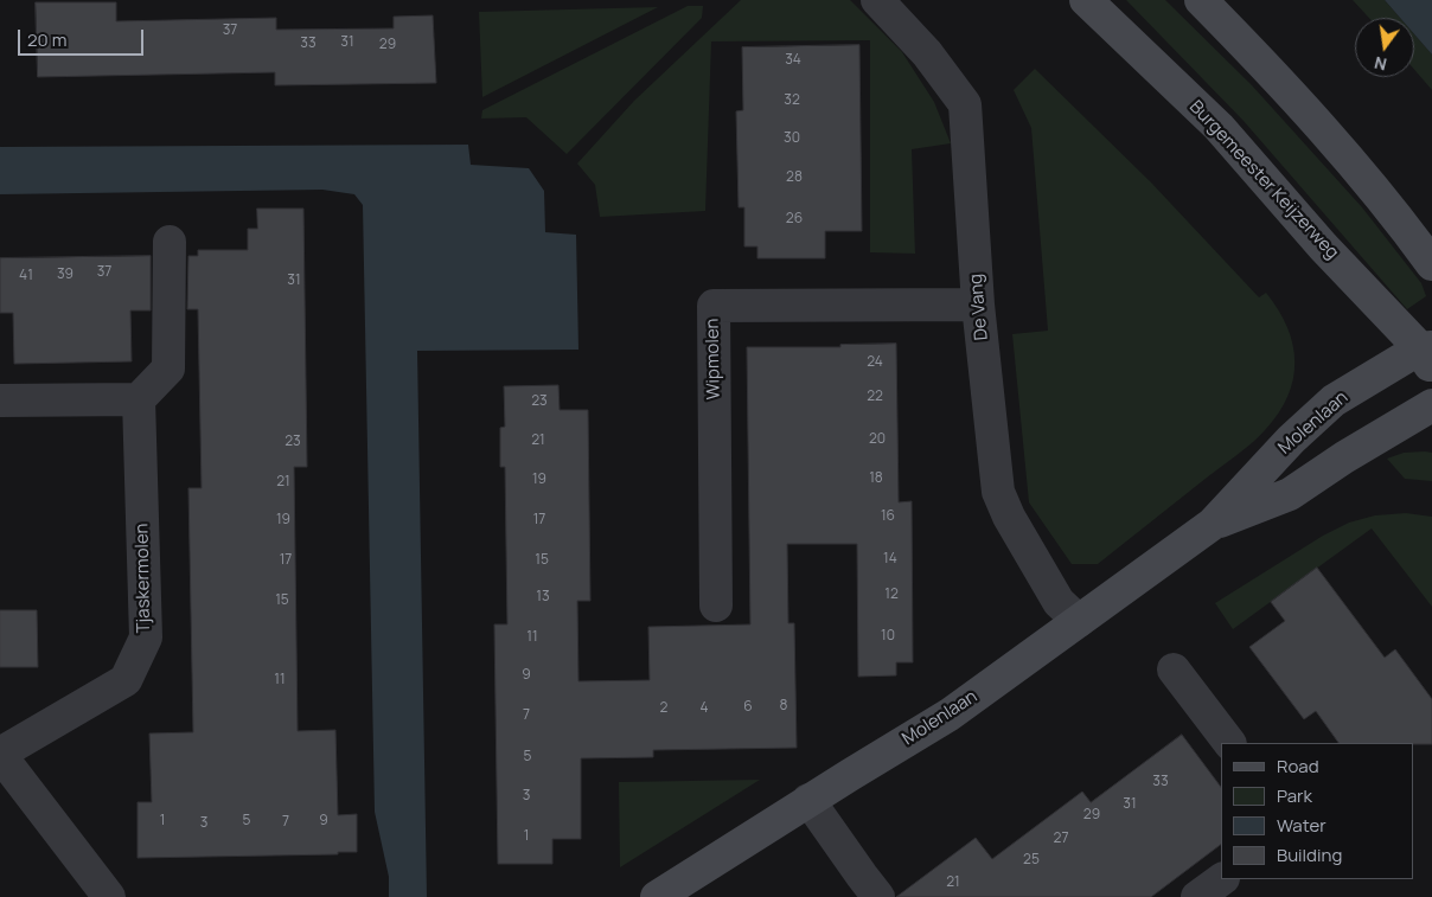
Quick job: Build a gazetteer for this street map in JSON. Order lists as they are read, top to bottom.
{
  "streets": {
    "street": [
      "Burgemeester Keijzerweg",
      "De Vang",
      "Wipmolen",
      "Molenlaan",
      "Tjaskermolen"
    ]
  },
  "crossings": [
    ["Burgemeester Keijzerweg", "Molenlaan"],
    ["De Vang", "Wipmolen"],
    ["De Vang", "Molenlaan"]
  ],
  "house_numbers": [
    "37",
    "31",
    "33",
    "29",
    "34",
    "32",
    "30",
    "28",
    "26",
    "37",
    "39",
    "41",
    "31",
    "24",
    "22",
    "23",
    "20",
    "21",
    "23",
    "18",
    "19",
    "21",
    "16",
    "19",
    "17",
    "14",
    "17",
    "15",
    "12",
    "13",
    "15",
    "10",
    "11",
    "9",
    "11",
    "8",
    "6",
    "2",
    "4",
    "7",
    "5",
    "33",
    "3",
    "31",
    "29",
    "1",
    "5",
    "9",
    "7",
    "3",
    "1",
    "27",
    "25",
    "21"
  ],
  "legend": [
    "Road",
    "Park",
    "Water",
    "Building"
  ],
  "scale_bar": "20 m",
  "north": "bottom"
}
